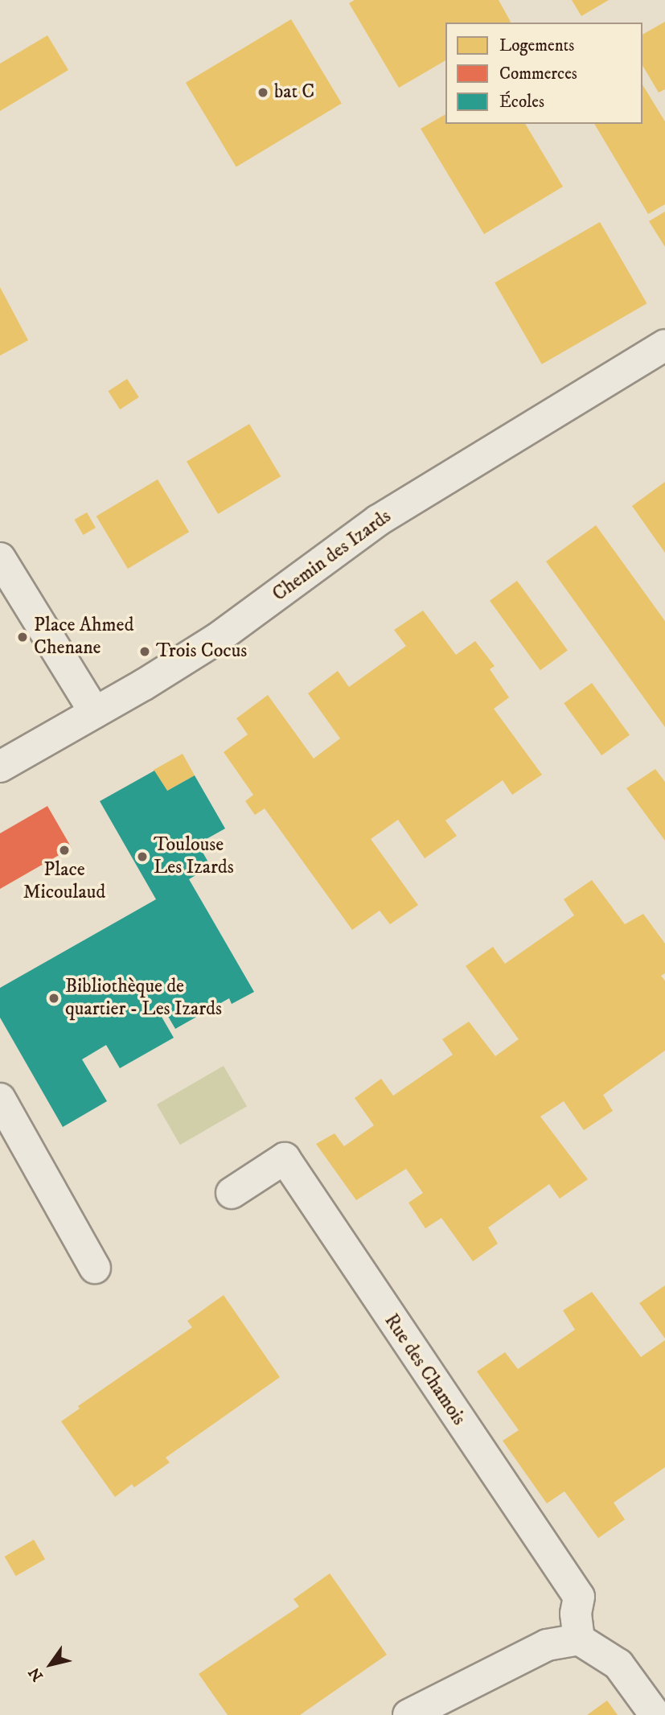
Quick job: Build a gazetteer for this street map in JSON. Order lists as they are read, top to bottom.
{
  "streets": {
    "street": ["Chemin des Izards", "Rue des Chamois"]
  },
  "places": [
    "bat C",
    "Place Ahmed Chenane",
    "Trois Cocus",
    "Place Micoulaud",
    "Toulouse Les Izards",
    "Bibliothèque de quartier - Les Izards"
  ],
  "legend": ["Logements", "Commerces", "Écoles"],
  "north": "bottom left"
}
